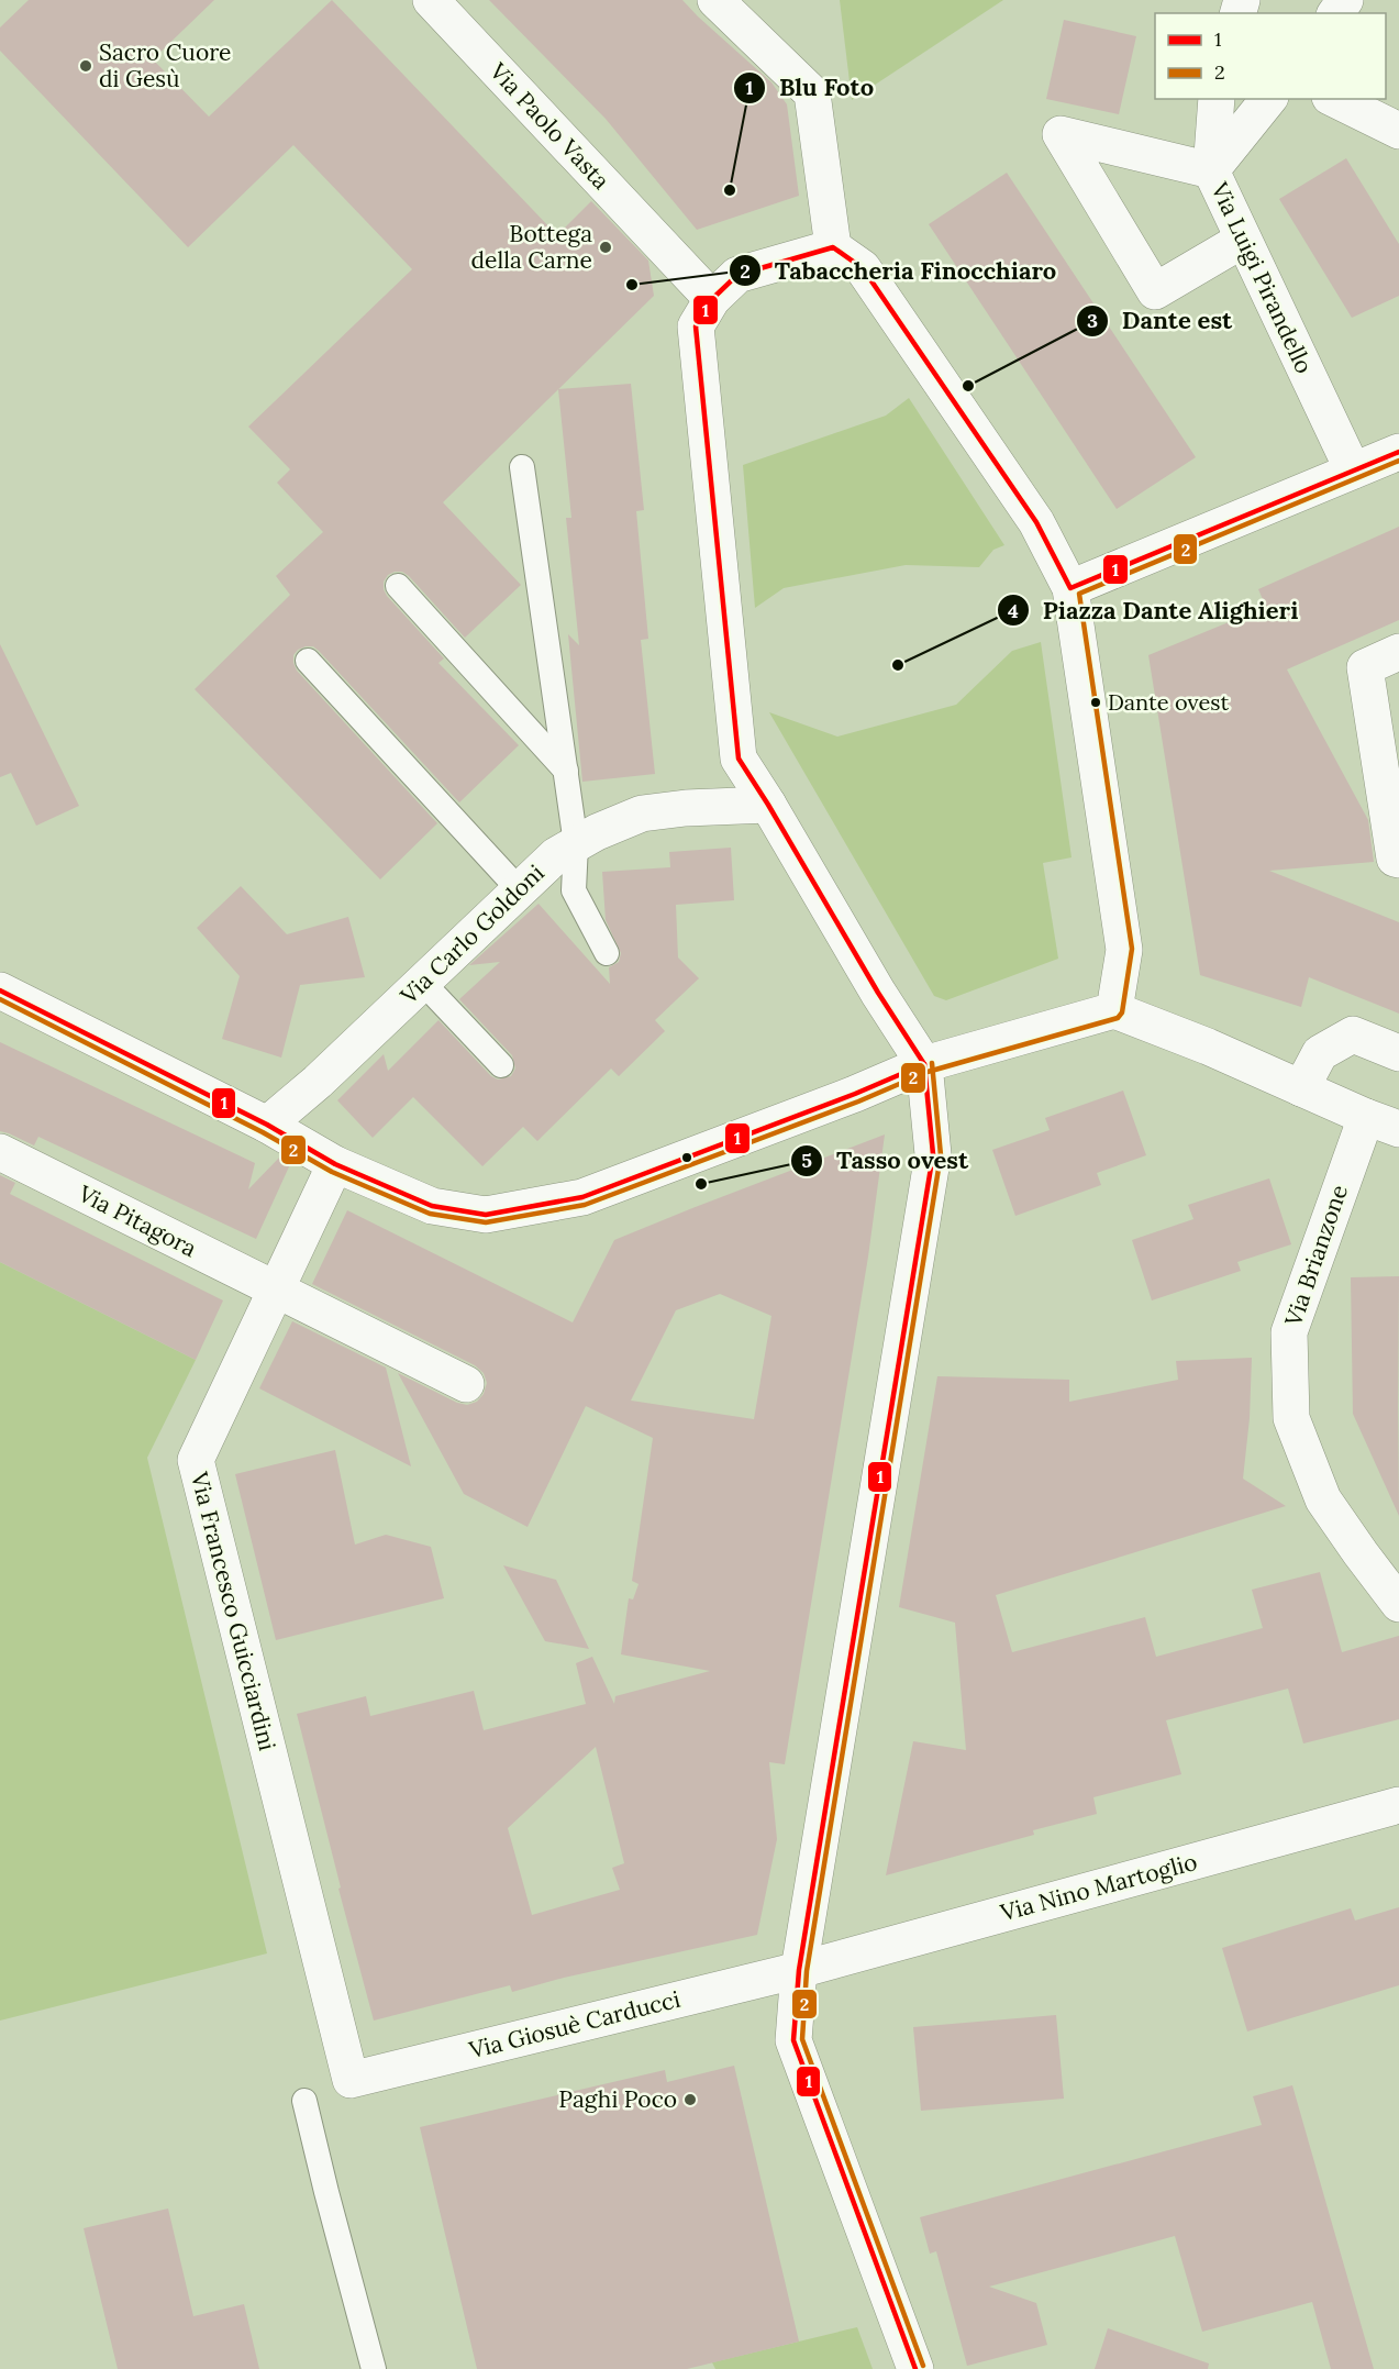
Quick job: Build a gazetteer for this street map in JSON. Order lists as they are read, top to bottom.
{
  "streets": {
    "street": [
      "Via Paolo Vasta",
      "Via Luigi Pirandello",
      "Via Carlo Goldoni",
      "Via Pitagora",
      "Via Brianzone",
      "Via Francesco Guicciardini",
      "Via Nino Martoglio",
      "Via Giosuè Carducci"
    ]
  },
  "crossings": [
    ["Via Pitagora", "Via Francesco Guicciardini"],
    ["Via Francesco Guicciardini", "Via Giosuè Carducci"],
    ["Via Nino Martoglio", "Via Giosuè Carducci"]
  ],
  "places": [
    "Sacro Cuore di Gesù",
    "Blu Foto",
    "Bottega della Carne",
    "Tabaccheria Finocchiaro",
    "Dante est",
    "Piazza Dante Alighieri",
    "Dante ovest",
    "Tasso ovest",
    "Paghi Poco"
  ],
  "lines": ["transit line 1", "transit line 2"],
  "legend": ["1", "2"]
}
